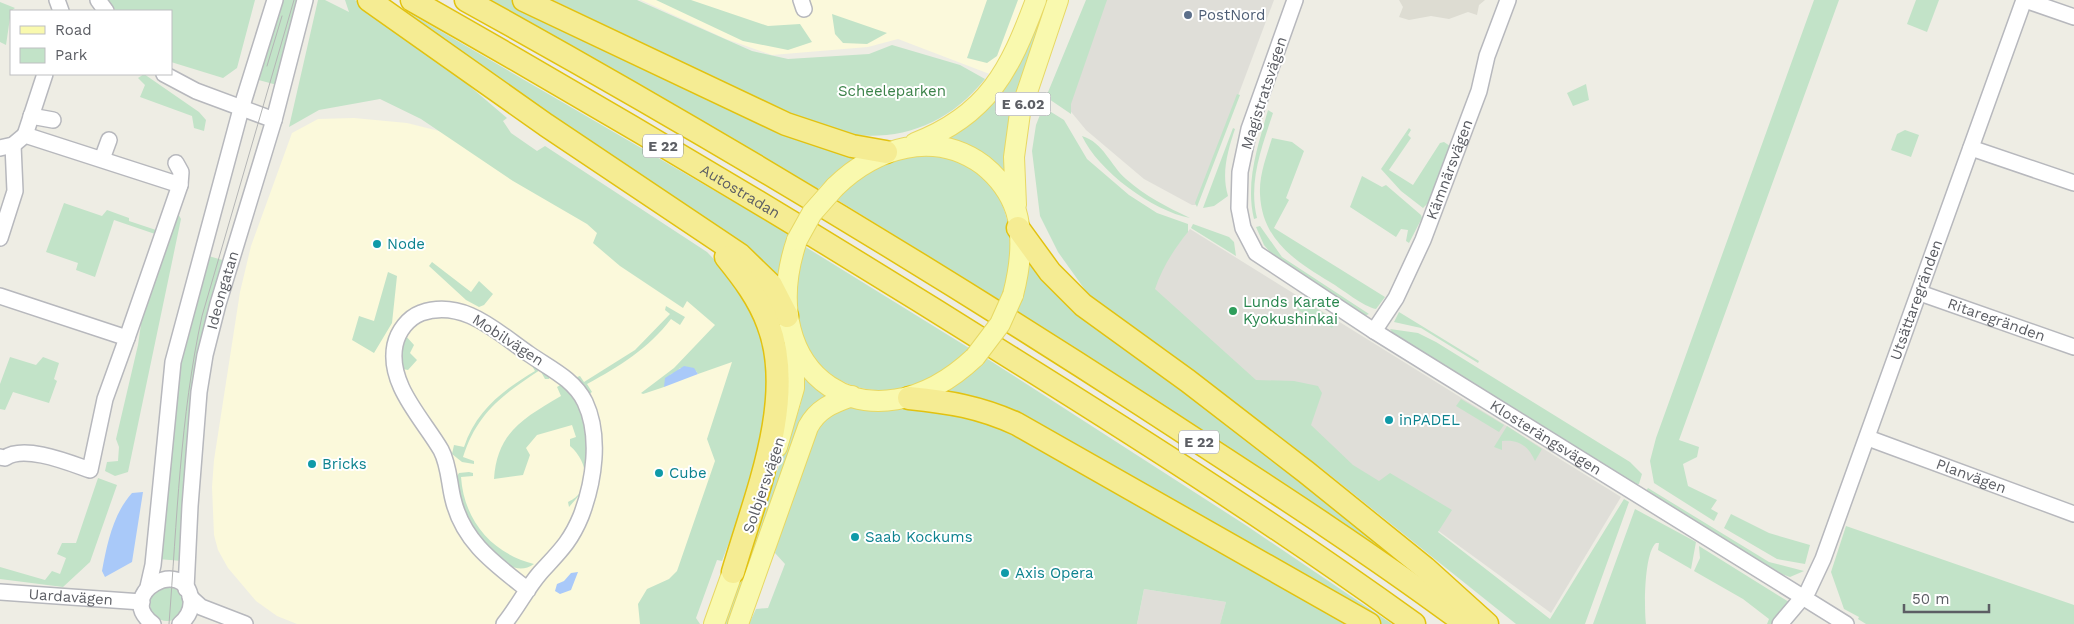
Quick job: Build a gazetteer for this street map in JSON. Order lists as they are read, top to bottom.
{
  "streets": {
    "highway": ["E 22", "Autostradan"],
    "main road": ["E 6.02", "Solbjersvägen"],
    "street": [
      "Magistratsvägen",
      "Kämnärsvägen",
      "Ideongatan",
      "Utsättaregränden",
      "Ritaregränden",
      "Mobilvägen",
      "Klosterängsvägen",
      "Planvägen",
      "Uardavägen"
    ]
  },
  "crossings": [
    ["Magistratsvägen", "Klosterängsvägen"],
    ["Kämnärsvägen", "Klosterängsvägen"],
    ["Ideongatan", "Uardavägen"],
    ["Utsättaregränden", "Ritaregränden"],
    ["Utsättaregränden", "Klosterängsvägen"],
    ["Utsättaregränden", "Planvägen"]
  ],
  "parks": ["Scheeleparken"],
  "places": [
    "PostNord",
    "Node",
    "Lunds Karate Kyokushinkai",
    "inPADEL",
    "Bricks",
    "Cube",
    "Saab Kockums",
    "Axis Opera"
  ],
  "legend": ["Road", "Park"],
  "scale_bar": "50 m"
}
